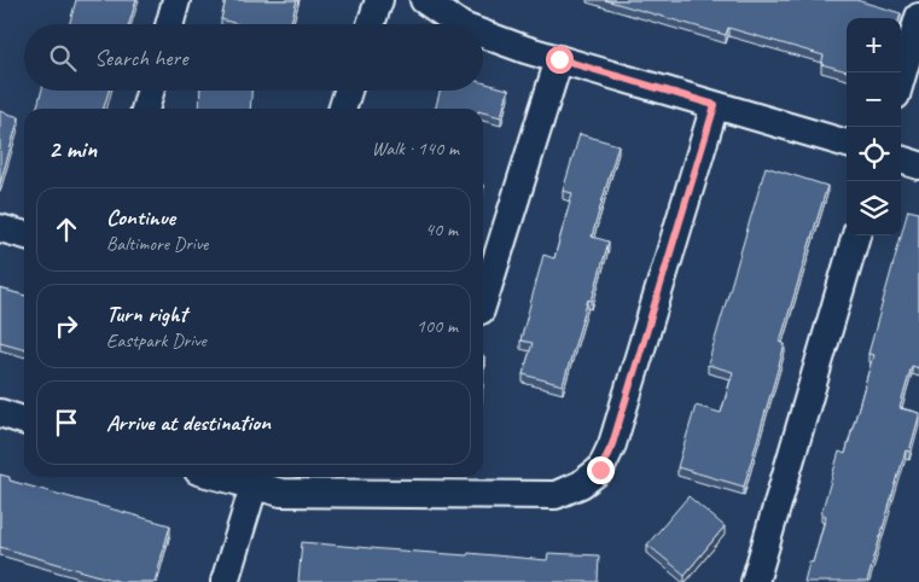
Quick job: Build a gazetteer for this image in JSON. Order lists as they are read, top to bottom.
{
  "page": {
    "map_buttons": ["+", "−"],
    "search": "Search here",
    "heading": ["2 min", "Walk · 140 m"],
    "list": [
      ["Continue", "Baltimore Drive", "40 m"],
      ["Turn right", "Eastpark Drive", "100 m"],
      "Arrive at destination"
    ]
  }
}
